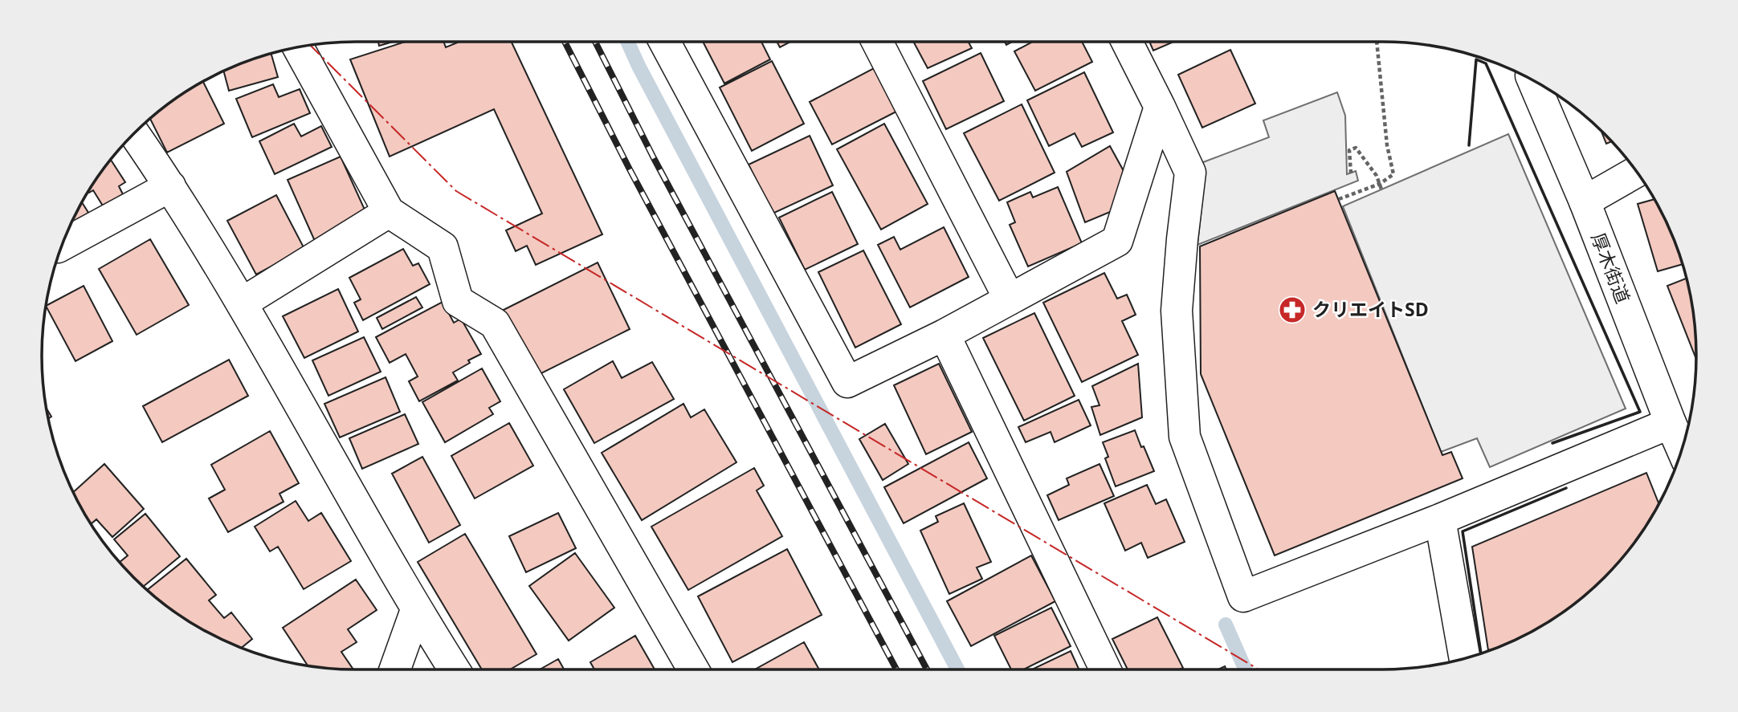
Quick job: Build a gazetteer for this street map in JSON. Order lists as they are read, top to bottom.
{
  "streets": {
    "street": ["厚木街道"]
  },
  "places": {
    "pharmacy": ["クリエイトSD"]
  }
}
